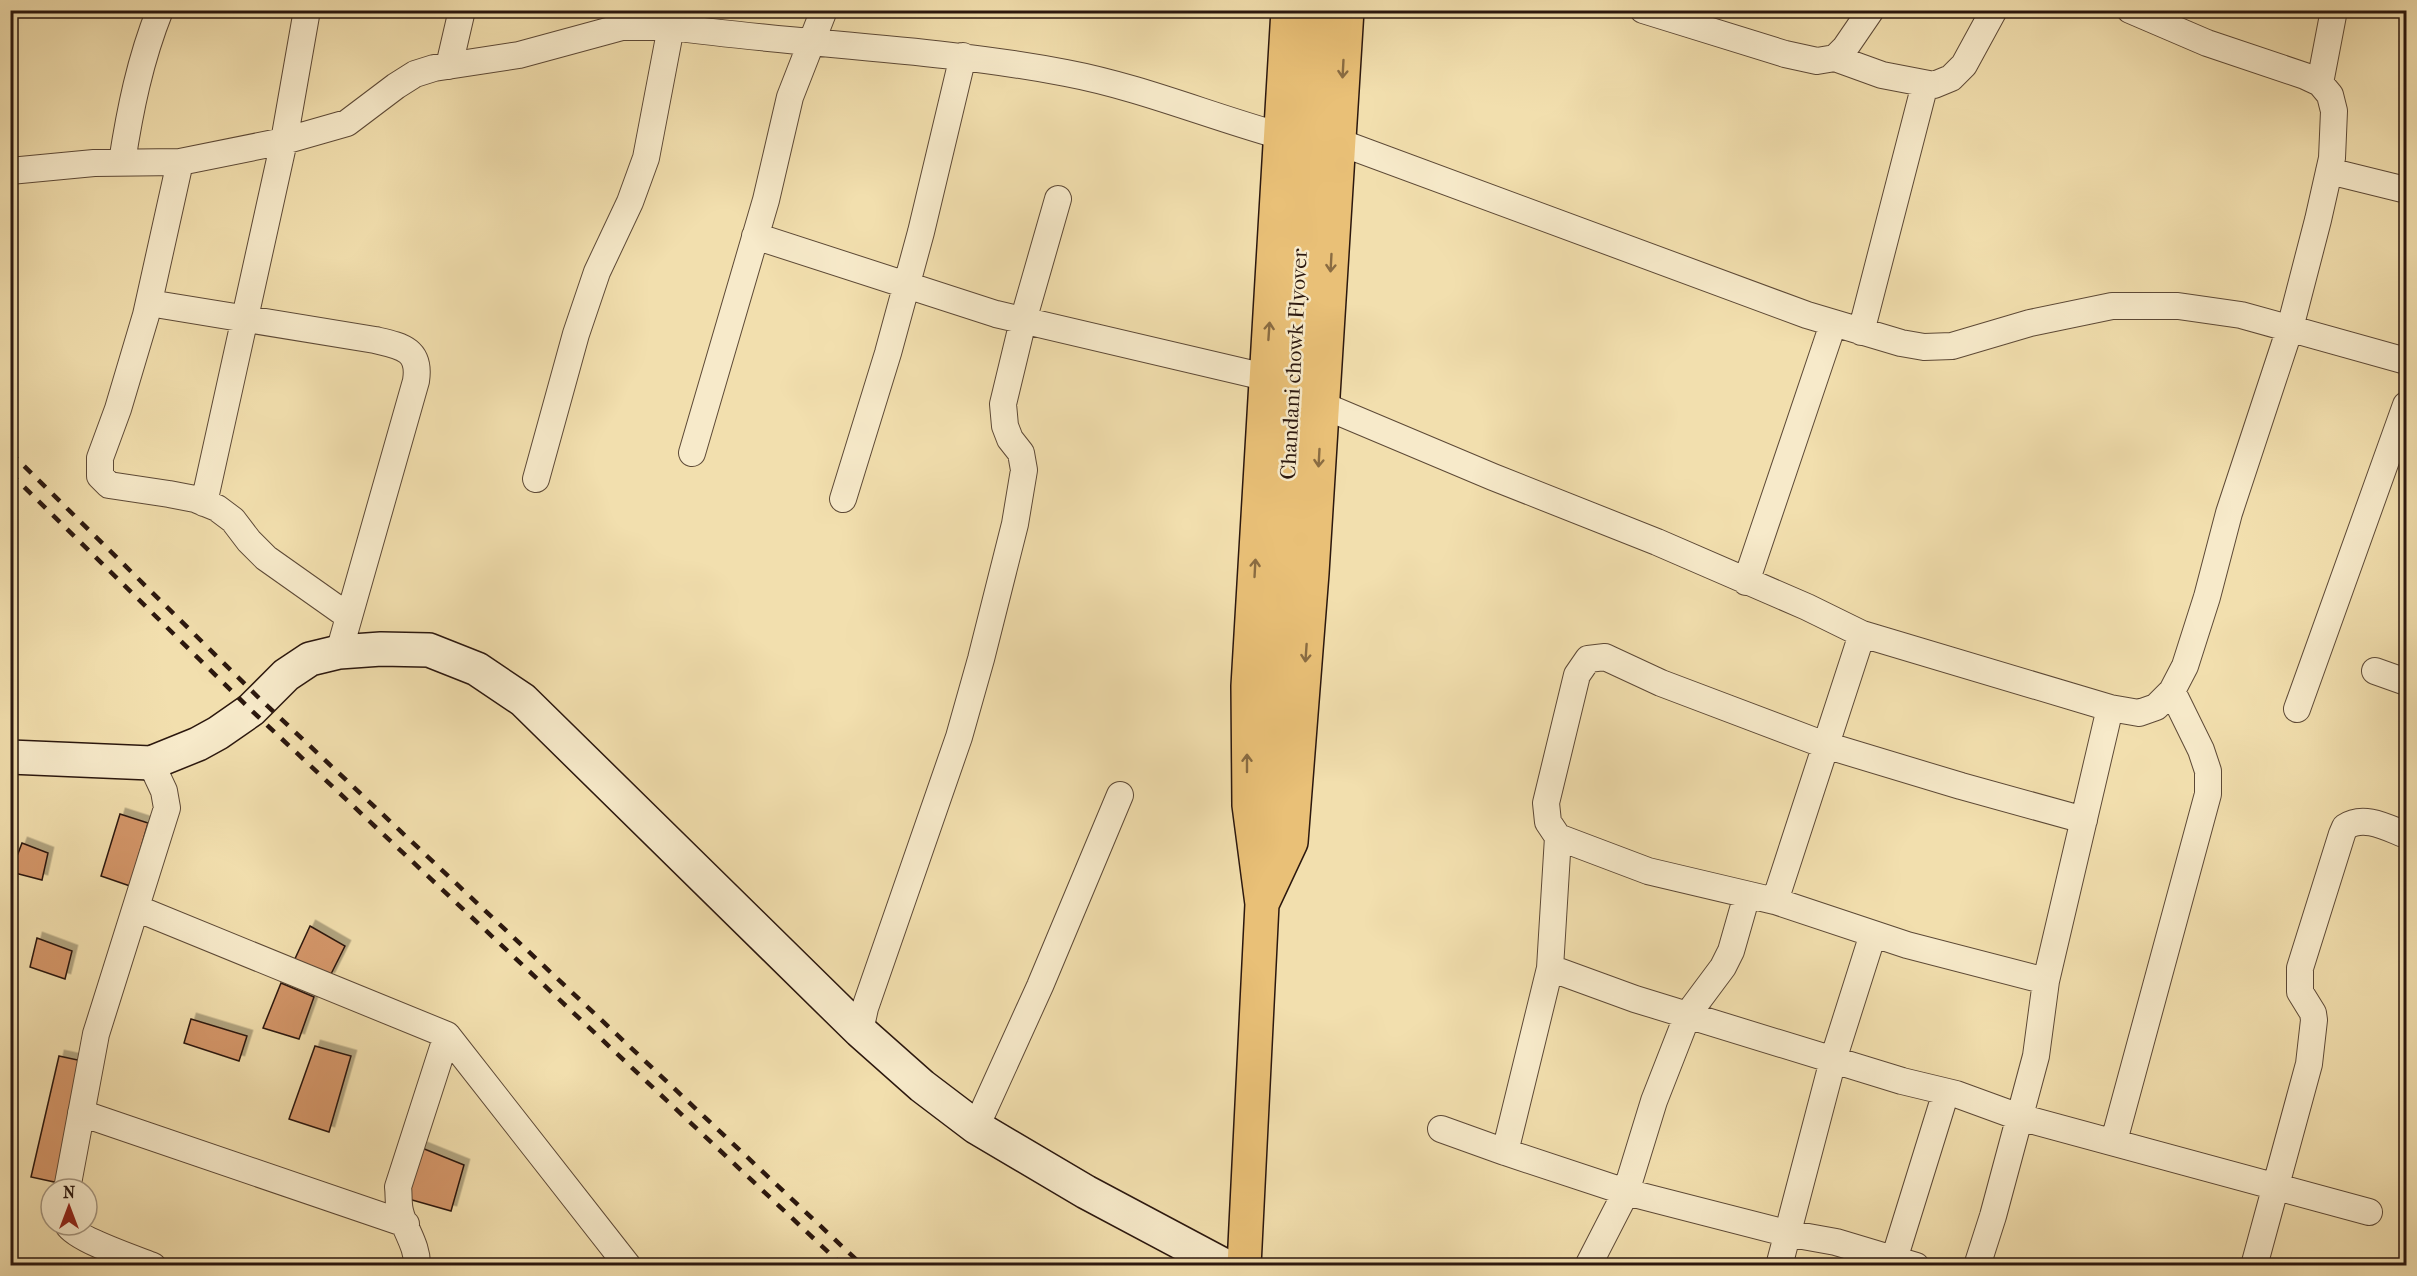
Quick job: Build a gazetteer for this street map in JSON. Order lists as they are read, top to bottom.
{
  "streets": {
    "main road": ["Chandani chowk Flyover"]
  },
  "north": "top"
}
